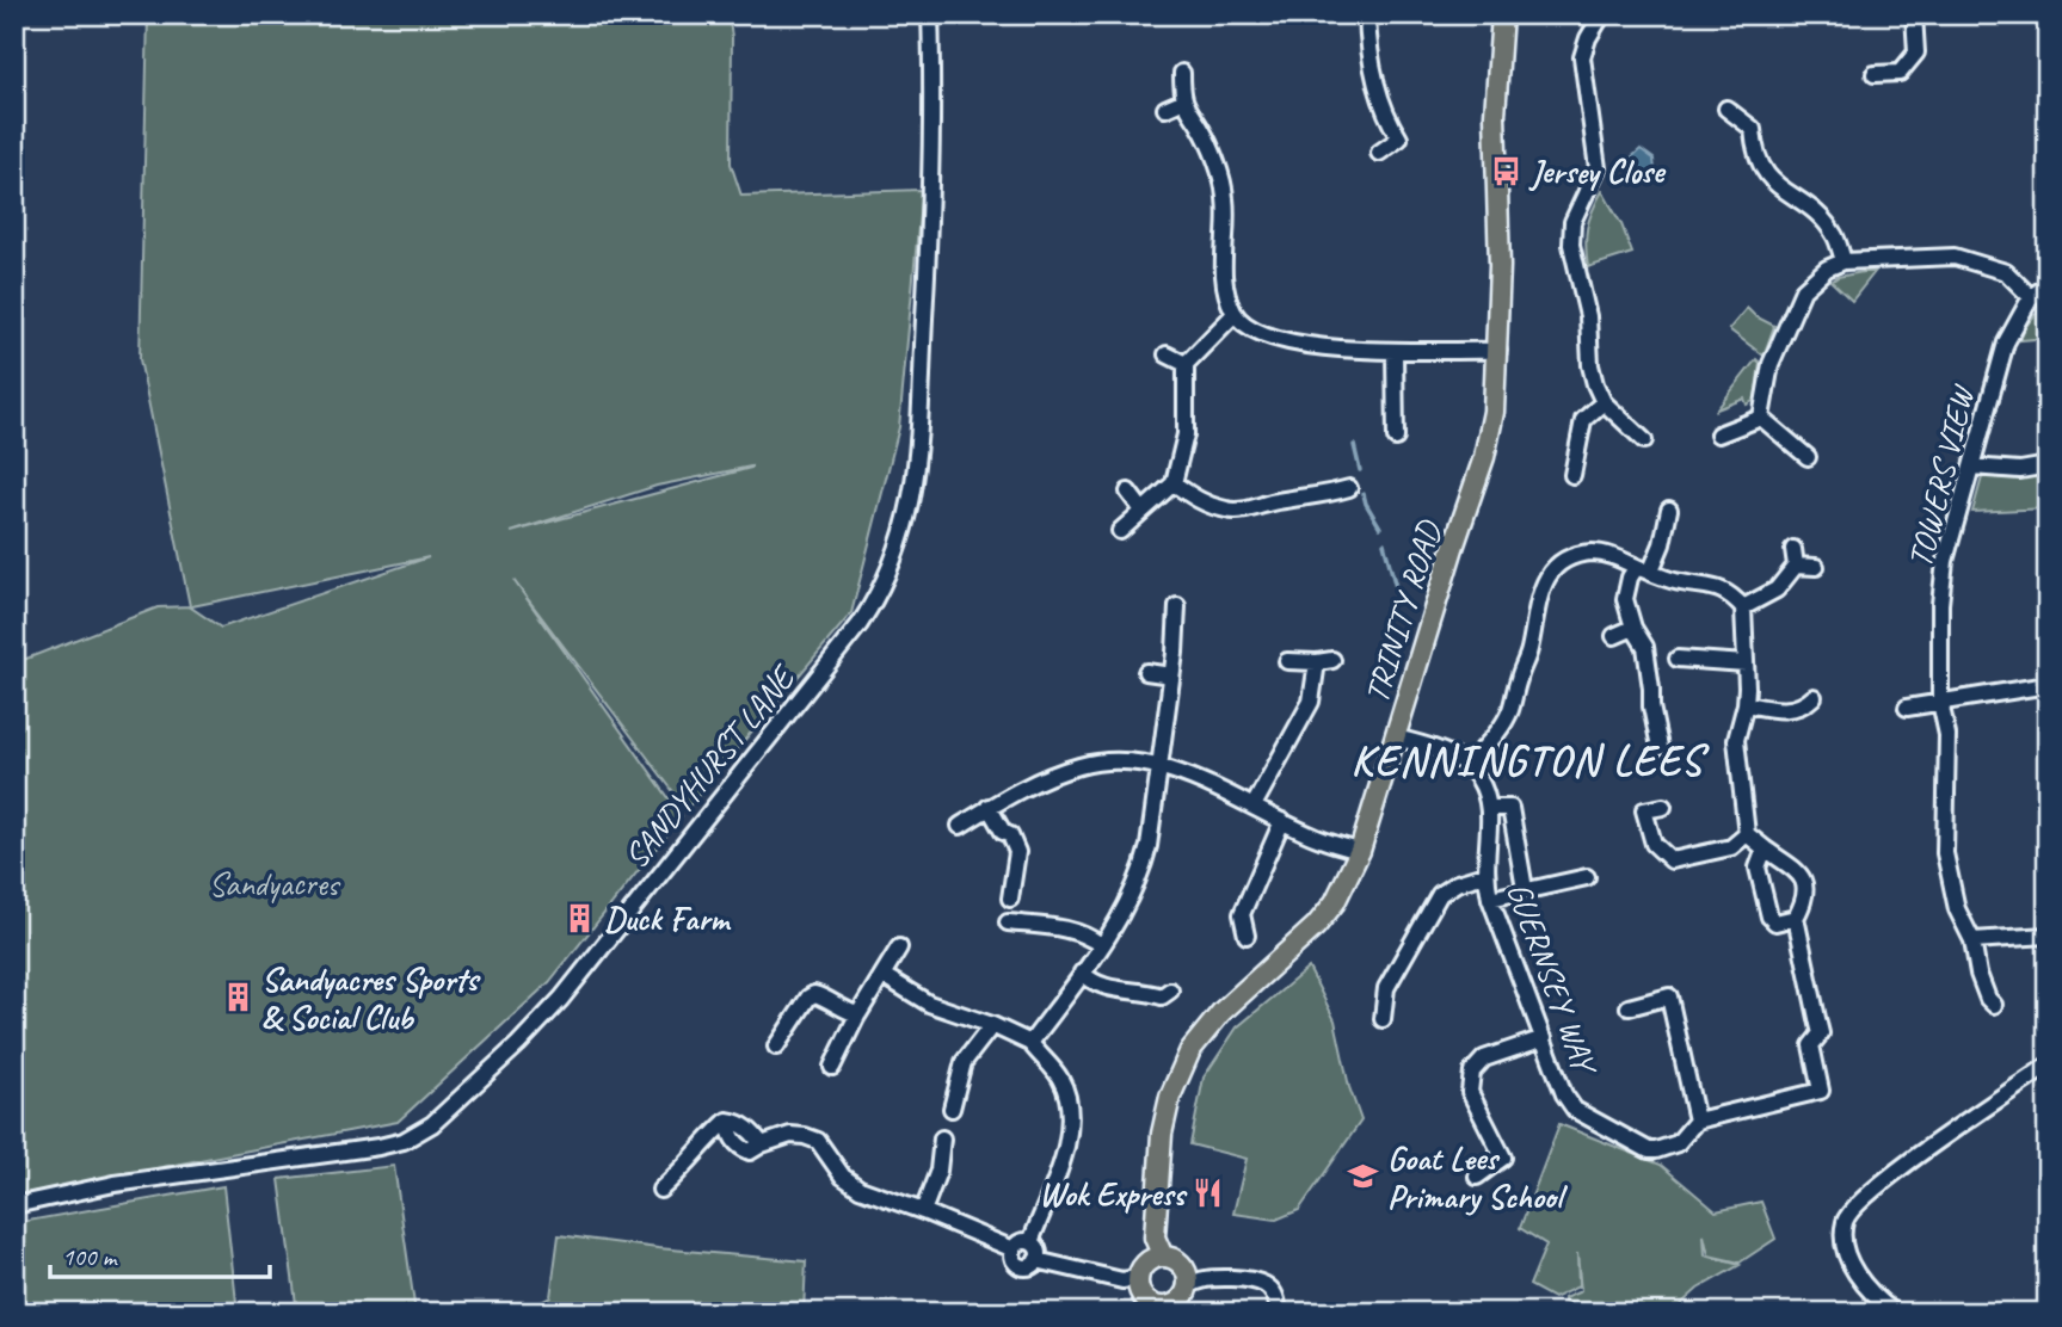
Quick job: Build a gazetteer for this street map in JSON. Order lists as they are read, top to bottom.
{
  "streets": {
    "main road": ["TRINITY ROAD"],
    "street": ["TOWERS VIEW", "SANDYHURST LANE", "GUERNSEY WAY"]
  },
  "districts": ["KENNINGTON LEES"],
  "parks": ["Sandyacres"],
  "places": {
    "bus stop": ["Jersey Close"],
    "building": ["Duck Farm", "Sandyacres Sports & Social Club"],
    "school or university": ["Goat Lees Primary School"],
    "restaurant": ["Wok Express"]
  },
  "scale_bar": "100 m"
}
